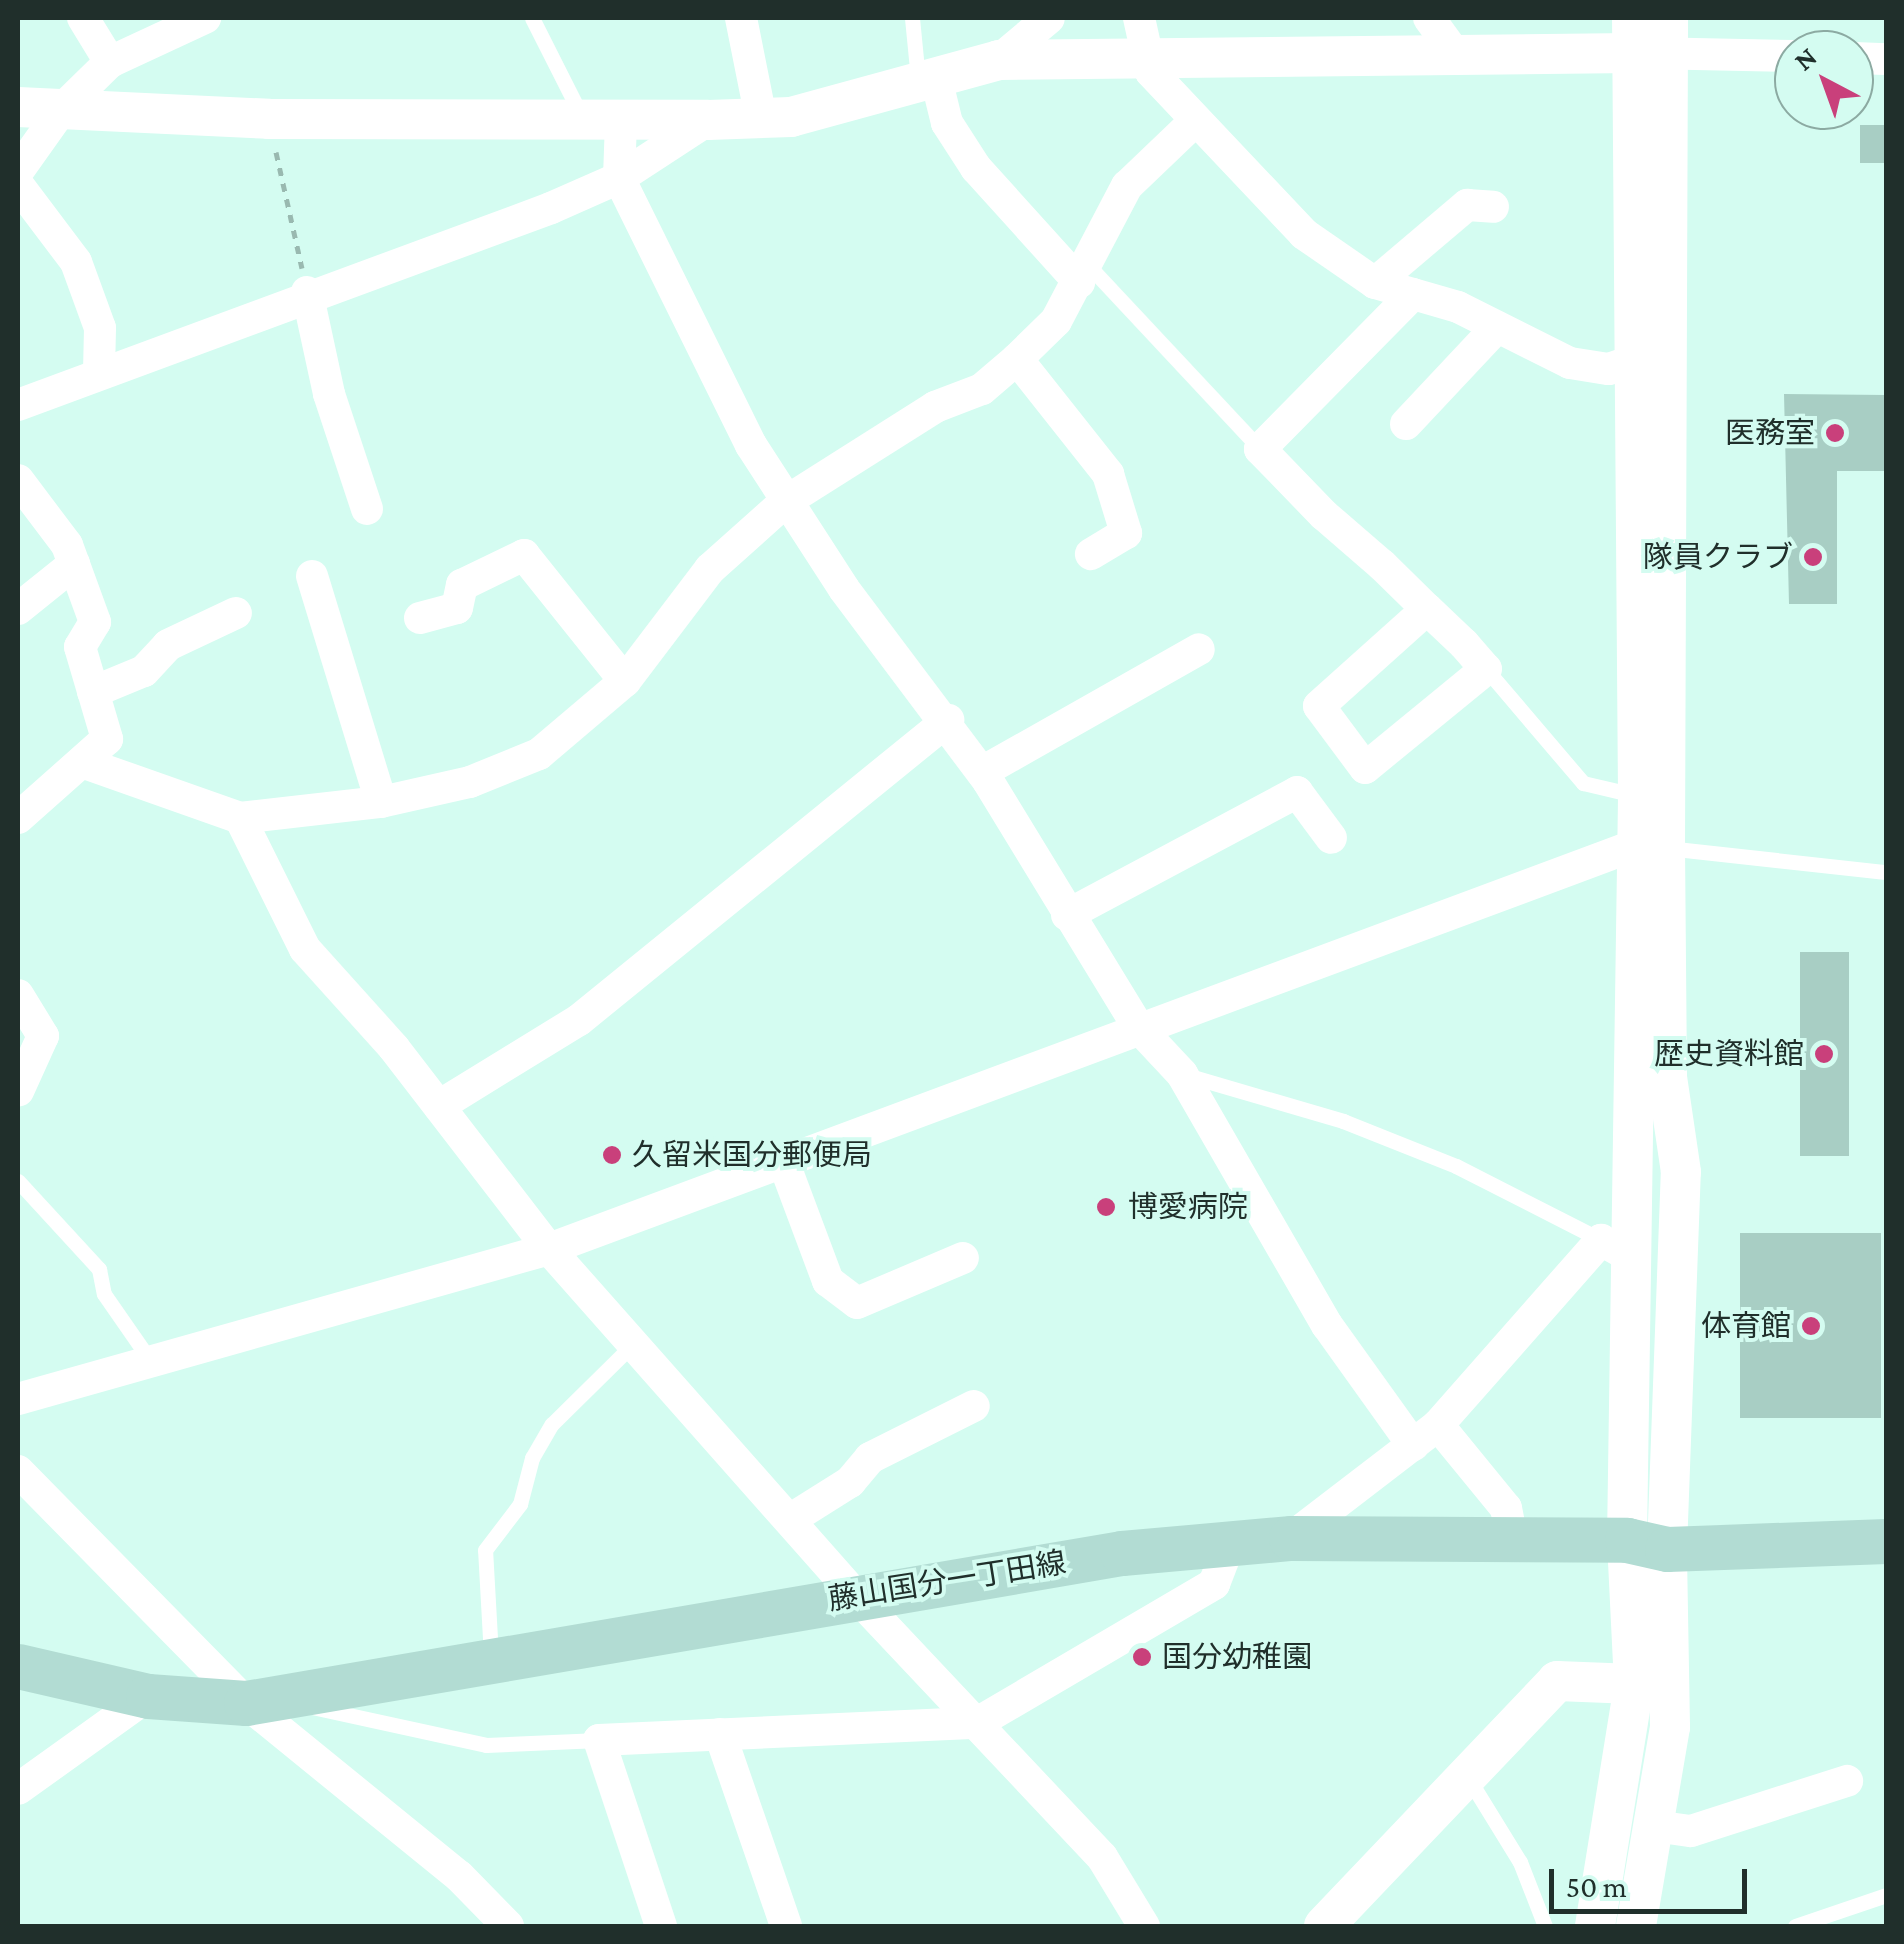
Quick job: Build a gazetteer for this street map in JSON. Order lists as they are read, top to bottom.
{
  "streets": {
    "main road": ["藤山国分一丁田線"]
  },
  "places": [
    "医務室",
    "隊員クラブ",
    "歴史資料館",
    "久留米国分郵便局",
    "博愛病院",
    "体育館",
    "国分幼稚園"
  ],
  "scale_bar": "50 m",
  "north": "top left"
}
